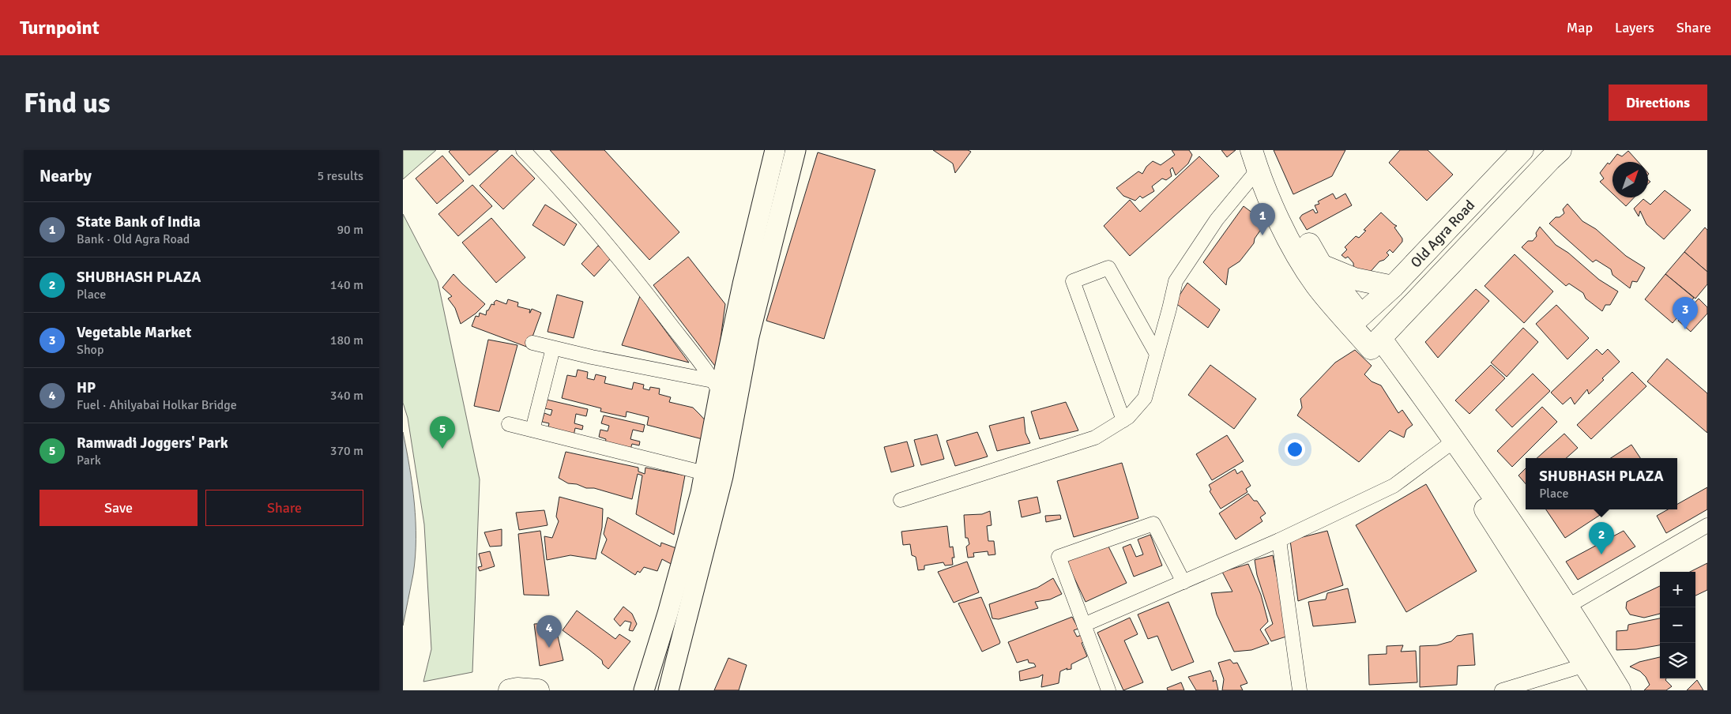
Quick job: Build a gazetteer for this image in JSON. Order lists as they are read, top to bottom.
{
  "streets": {
    "main road": ["Old Agra Road"]
  },
  "north": "top right",
  "page": {
    "header": "Turnpoint",
    "nav": ["Map", "Layers", "Share"],
    "buttons": [
      "Directions",
      ["Save", "Share"]
    ],
    "title": "Find us",
    "heading": ["Nearby", "5 results"],
    "list": [
      {
        "mark": "1",
        "name": "State Bank of India",
        "note": "Bank · Old Agra Road",
        "value": "90 m"
      },
      {
        "mark": "2",
        "name": "SHUBHASH PLAZA",
        "note": "Place",
        "value": "140 m"
      },
      {
        "mark": "3",
        "name": "Vegetable Market",
        "note": "Shop",
        "value": "180 m"
      },
      {
        "mark": "4",
        "name": "HP",
        "note": "Fuel · Ahilyabai Holkar Bridge",
        "value": "340 m"
      },
      {
        "mark": "5",
        "name": "Ramwadi Joggers' Park",
        "note": "Park",
        "value": "370 m"
      }
    ],
    "pins": [
      "1",
      "3",
      "5",
      "2",
      "4"
    ],
    "popup": ["SHUBHASH PLAZA", "Place"],
    "map_buttons": ["+", "−"]
  }
}
